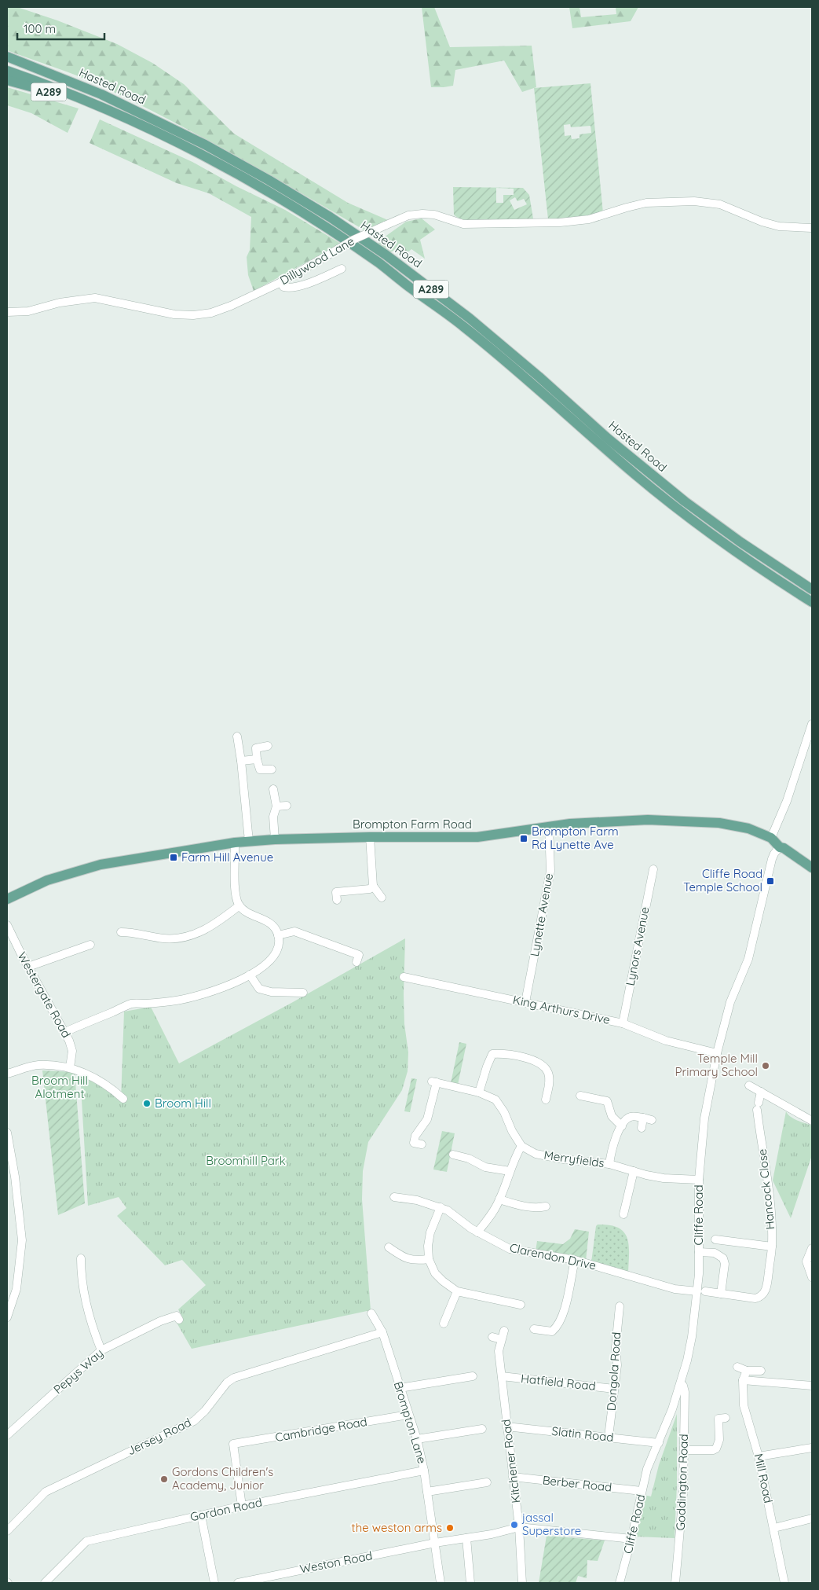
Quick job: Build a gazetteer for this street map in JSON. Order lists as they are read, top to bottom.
{
  "streets": {
    "main road": ["Hasted Road", "A289", "Brompton Farm Road"],
    "street": [
      "Dillywood Lane",
      "Lynette Avenue",
      "Lynors Avenue",
      "Westergate Road",
      "King Arthurs Drive",
      "Merryfields",
      "Hancock Close",
      "Cliffe Road",
      "Clarendon Drive",
      "Pepys Way",
      "Dongola Road",
      "Hatfield Road",
      "Brompton Lane",
      "Cambridge Road",
      "Slatin Road",
      "Jersey Road",
      "Kitchener Road",
      "Mill Road",
      "Goddington Road",
      "Berber Road",
      "Gordon Road",
      "Weston Road"
    ]
  },
  "crossings": [
    ["Hasted Road", "A289"],
    ["Brompton Farm Road", "Lynette Avenue"],
    ["Brompton Farm Road", "Cliffe Road"],
    ["Lynette Avenue", "King Arthurs Drive"],
    ["Lynors Avenue", "King Arthurs Drive"],
    ["King Arthurs Drive", "Cliffe Road"],
    ["Merryfields", "Cliffe Road"],
    ["Hancock Close", "Cliffe Road"],
    ["Hancock Close", "Clarendon Drive"],
    ["Cliffe Road", "Clarendon Drive"],
    ["Cliffe Road", "Slatin Road"],
    ["Cliffe Road", "Goddington Road"],
    ["Cliffe Road", "Berber Road"],
    ["Dongola Road", "Hatfield Road"],
    ["Dongola Road", "Slatin Road"],
    ["Hatfield Road", "Kitchener Road"],
    ["Brompton Lane", "Cambridge Road"],
    ["Brompton Lane", "Jersey Road"],
    ["Brompton Lane", "Gordon Road"],
    ["Brompton Lane", "Weston Road"],
    ["Cambridge Road", "Gordon Road"],
    ["Slatin Road", "Kitchener Road"],
    ["Kitchener Road", "Berber Road"],
    ["Kitchener Road", "Weston Road"]
  ],
  "parks": ["Broom Hill Alotment", "Broomhill Park"],
  "places": {
    "transit": ["Brompton Farm Rd Lynette Ave", "Farm Hill Avenue", "Cliffe Road Temple School"],
    "other": [
      "Temple Mill Primary School",
      "Broom Hill",
      "Gordons Children's Academy, Junior",
      "jassal Superstore",
      "the weston arms"
    ]
  },
  "scale_bar": "100 m"
}
